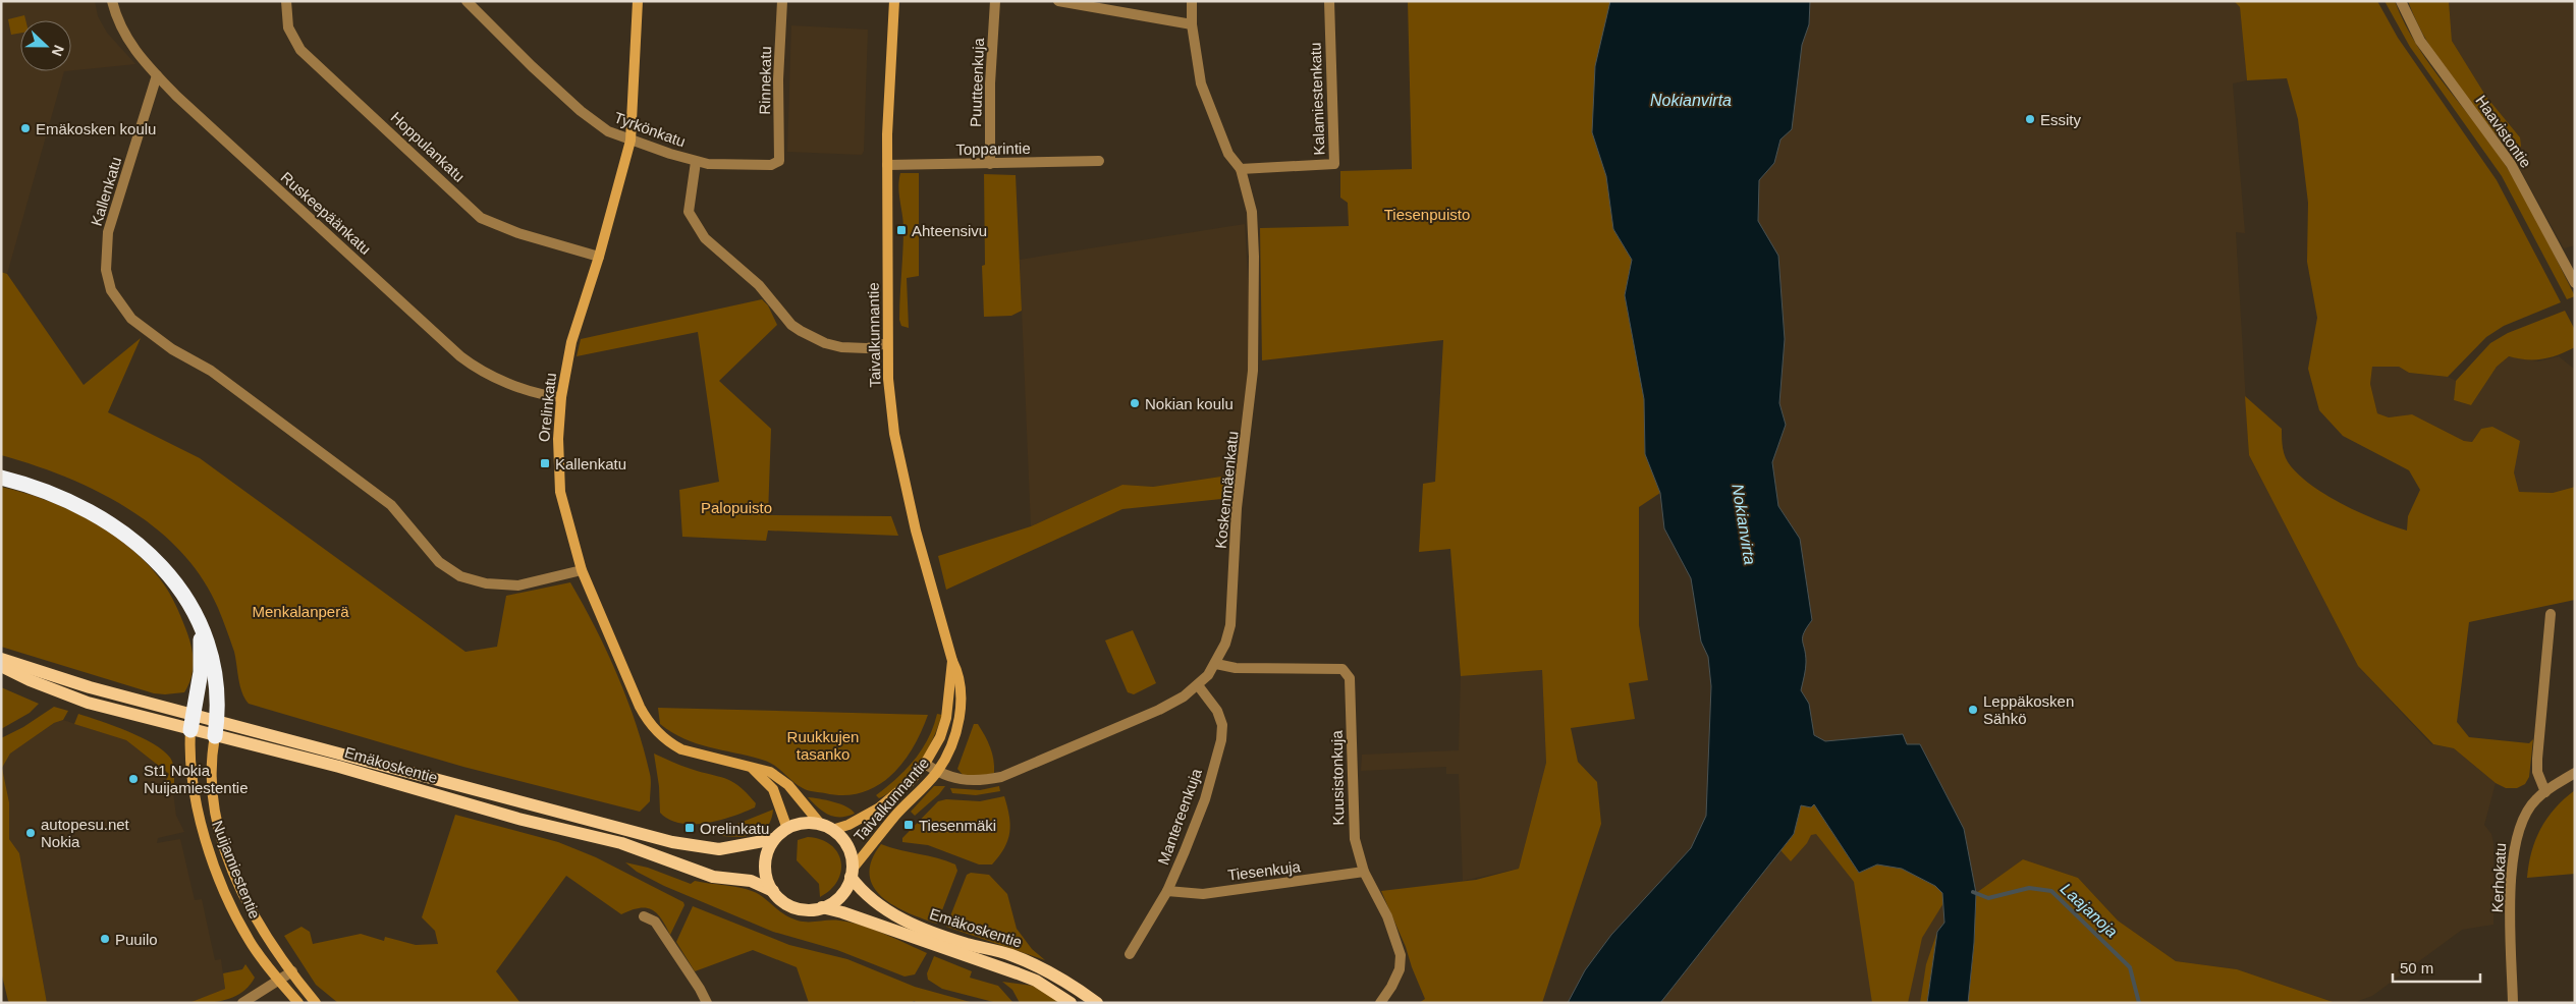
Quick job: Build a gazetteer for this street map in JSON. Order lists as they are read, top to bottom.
{
  "streets": {
    "main road": [
      "Taivalkunnantie",
      "Orelinkatu",
      "Emäkoskentie",
      "Nuijamiestentie"
    ],
    "street": [
      "Rinnekatu",
      "Puutteenkuja",
      "Kalamiestenkatu",
      "Tyrkönkatu",
      "Haavistontie",
      "Hoppulankatu",
      "Topparintie",
      "Kallenkatu",
      "Ruskeepäänkatu",
      "Koskenmäenkatu",
      "Kuusistonkuja",
      "Mantereenkuja",
      "Tiesenkuja",
      "Kerhokatu"
    ]
  },
  "crossings": [
    ["Rinnekatu", "Tyrkönkatu"],
    ["Puutteenkuja", "Topparintie"],
    ["Kalamiestenkatu", "Koskenmäenkatu"],
    ["Tyrkönkatu", "Orelinkatu"],
    ["Hoppulankatu", "Orelinkatu"],
    ["Topparintie", "Taivalkunnantie"],
    ["Kallenkatu", "Ruskeepäänkatu"],
    ["Kallenkatu", "Orelinkatu"],
    ["Ruskeepäänkatu", "Orelinkatu"],
    ["Taivalkunnantie", "Orelinkatu"],
    ["Taivalkunnantie", "Koskenmäenkatu"],
    ["Taivalkunnantie", "Emäkoskentie"],
    ["Orelinkatu", "Emäkoskentie"],
    ["Koskenmäenkatu", "Kuusistonkuja"],
    ["Koskenmäenkatu", "Mantereenkuja"],
    ["Emäkoskentie", "Nuijamiestentie"],
    ["Kuusistonkuja", "Tiesenkuja"],
    ["Mantereenkuja", "Tiesenkuja"]
  ],
  "water": ["Nokianvirta", "Laajanoja"],
  "parks": [
    "Tiesenpuisto",
    "Palopuisto",
    "Menkalanperä",
    "Ruukkujen tasanko"
  ],
  "places": {
    "other": [
      "Essity",
      "Emäkosken koulu",
      "Nokian koulu",
      "Leppäkosken Sähkö",
      "St1 Nokia Nuijamiestentie",
      "autopesu.net Nokia",
      "Puuilo"
    ],
    "transit": [
      "Ahteensivu",
      "Kallenkatu",
      "Tiesenmäki",
      "Orelinkatu"
    ]
  },
  "scale_bar": "50 m",
  "north": "right"
}
